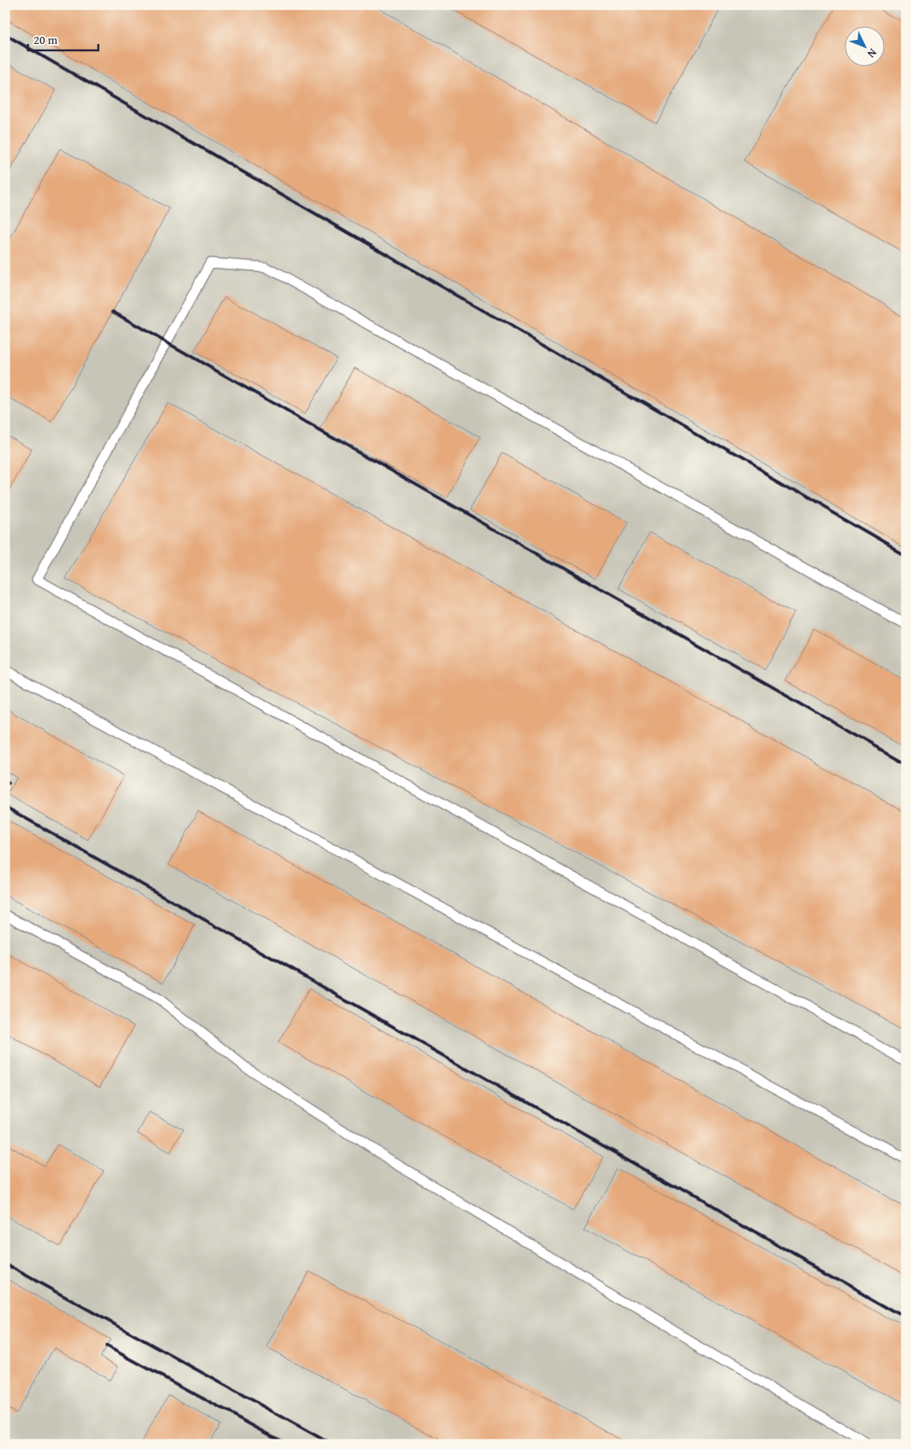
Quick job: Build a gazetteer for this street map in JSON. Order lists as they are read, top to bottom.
{
  "scale_bar": "20 m",
  "north": "bottom right"
}
